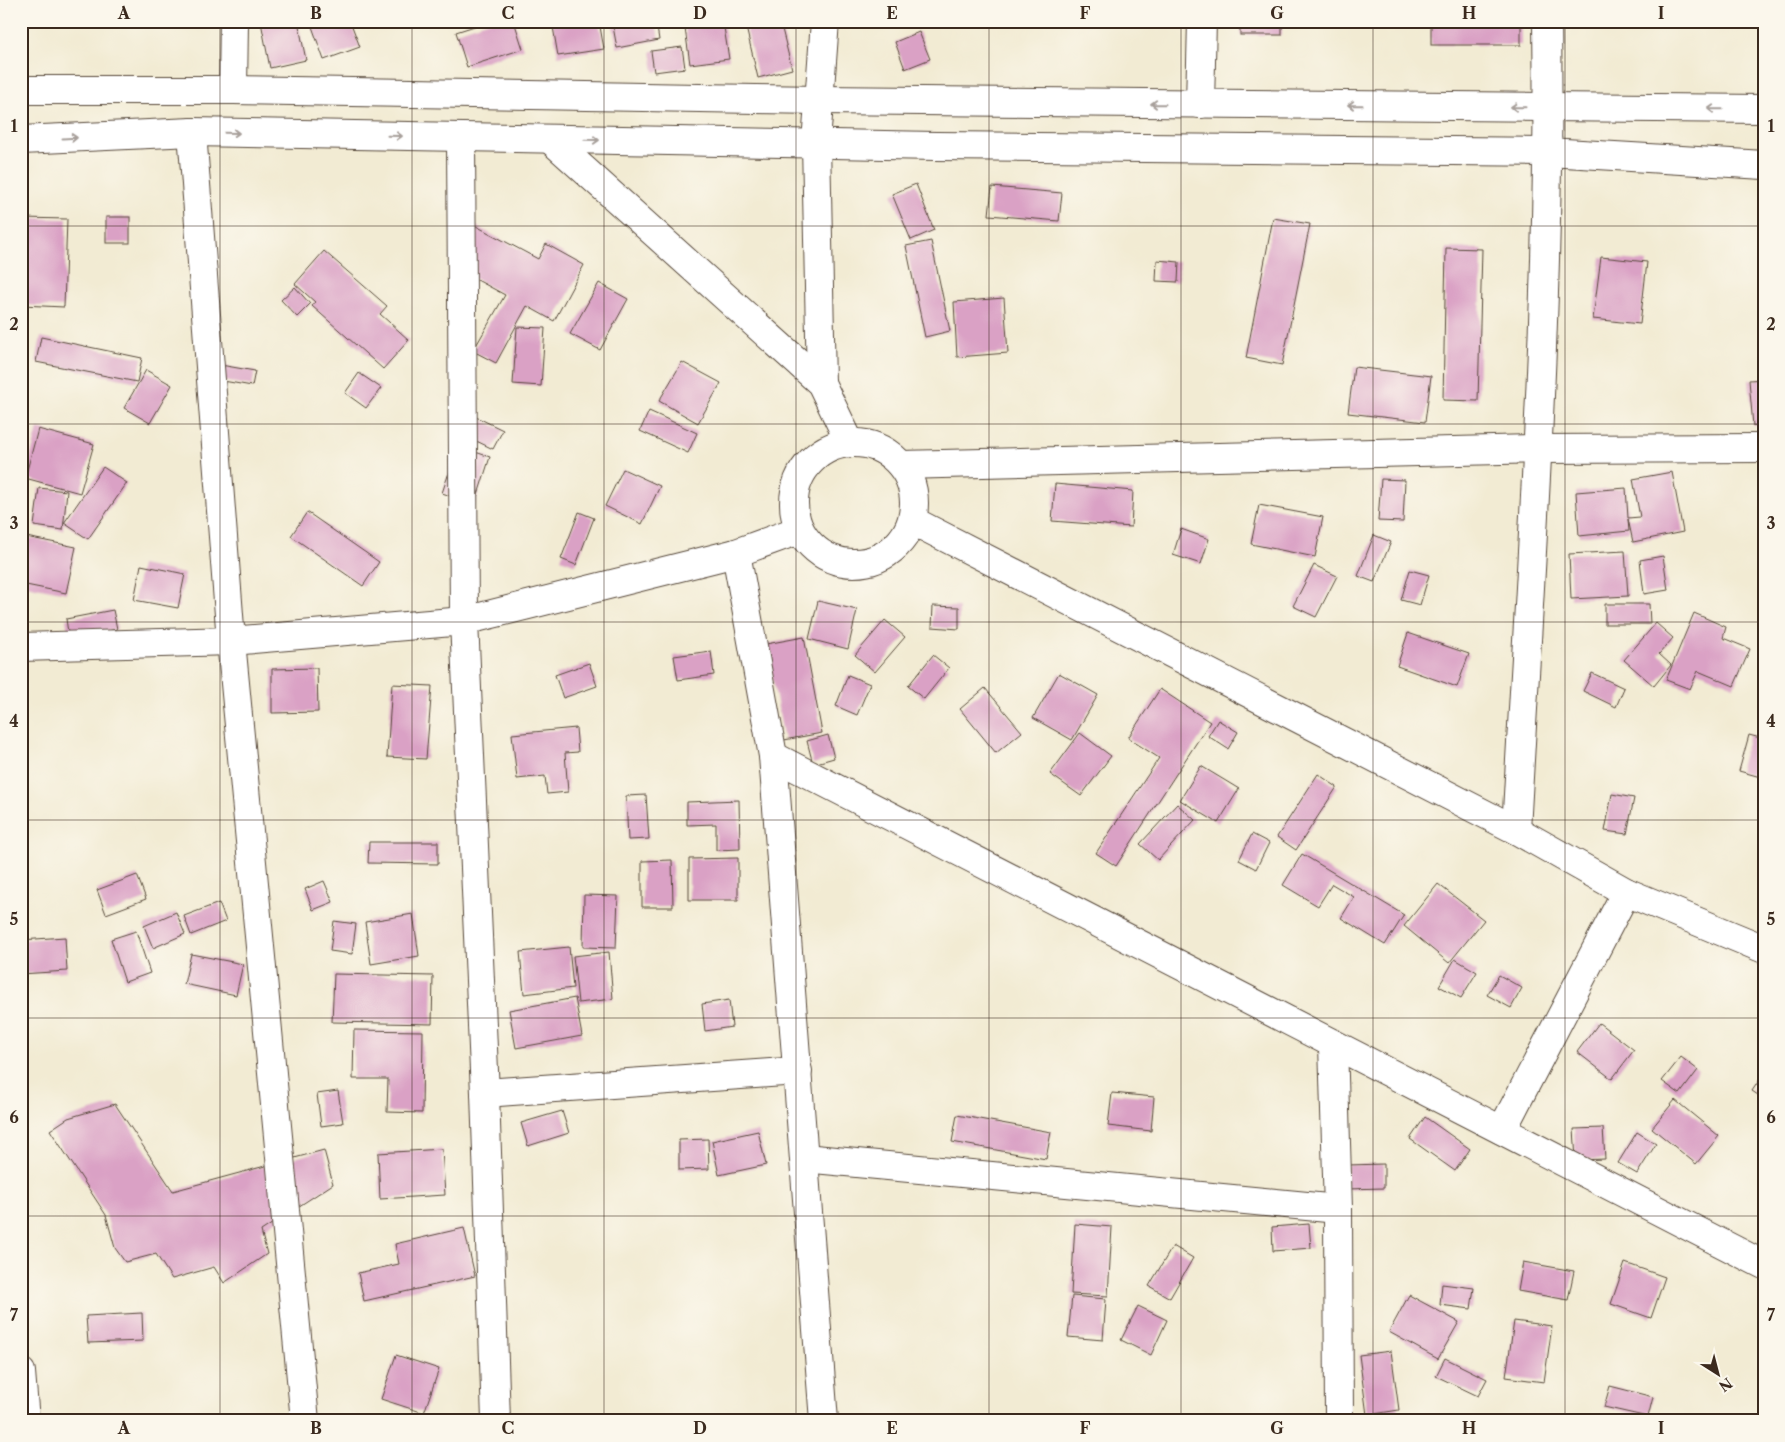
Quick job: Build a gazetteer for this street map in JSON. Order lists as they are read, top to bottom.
{
  "north": "bottom right",
  "grid": {
    "columns": [
      "A",
      "B",
      "C",
      "D",
      "E",
      "F",
      "G",
      "H",
      "I"
    ],
    "rows": [
      "1",
      "2",
      "3",
      "4",
      "5",
      "6",
      "7"
    ]
  }
}
